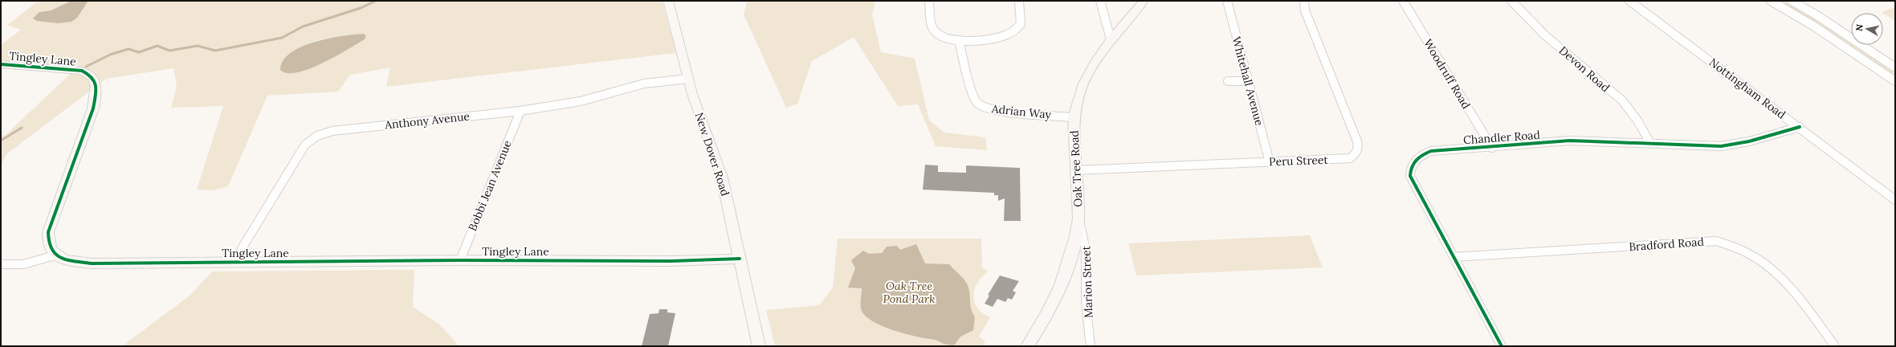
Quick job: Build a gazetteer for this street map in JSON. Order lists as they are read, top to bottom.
{
  "streets": {
    "street": [
      "Tingley Lane",
      "Devon Road",
      "Woodruff Road",
      "Whitehall Avenue",
      "Nottingham Road",
      "Adrian Way",
      "Anthony Avenue",
      "Chandler Road",
      "New Dover Road",
      "Peru Street",
      "Oak Tree Road",
      "Bobbi Jean Avenue",
      "Bradford Road",
      "Marion Street"
    ]
  },
  "crossings": [
    ["Tingley Lane", "Anthony Avenue"],
    ["Tingley Lane", "New Dover Road"],
    ["Tingley Lane", "Bobbi Jean Avenue"],
    ["Devon Road", "Chandler Road"],
    ["Woodruff Road", "Chandler Road"],
    ["Whitehall Avenue", "Peru Street"],
    ["Nottingham Road", "Chandler Road"],
    ["Adrian Way", "Oak Tree Road"],
    ["Anthony Avenue", "New Dover Road"],
    ["Anthony Avenue", "Bobbi Jean Avenue"],
    ["Chandler Road", "Bradford Road"],
    ["Peru Street", "Oak Tree Road"],
    ["Oak Tree Road", "Marion Street"]
  ],
  "parks": ["Oak Tree Pond Park"],
  "north": "left"
}
